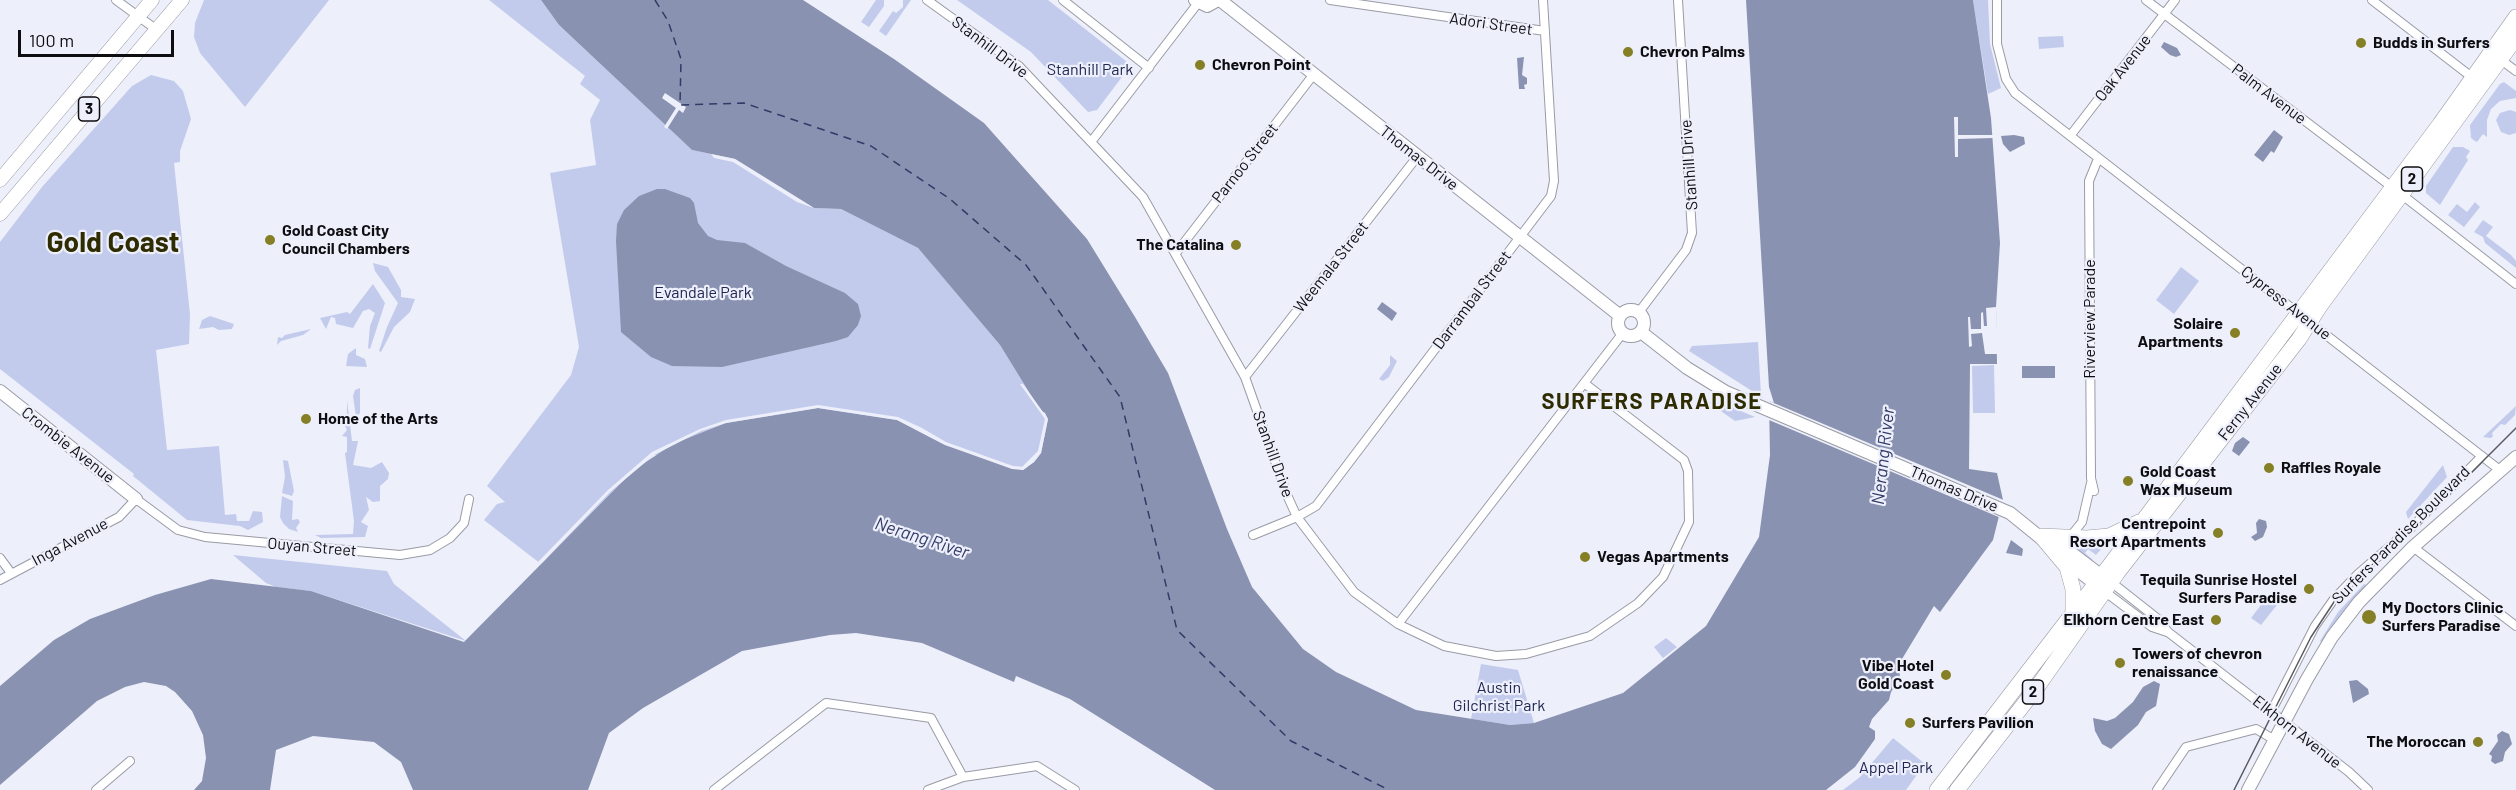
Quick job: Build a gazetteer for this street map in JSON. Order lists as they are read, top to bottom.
{
  "streets": {
    "highway": ["2", "Ferny Avenue"],
    "main road": [
      "3",
      "Thomas Drive",
      "Crombie Avenue",
      "Surfers Paradise Boulevard"
    ],
    "street": [
      "Adori Street",
      "Stanhill Drive",
      "Oak Avenue",
      "Palm Avenue",
      "Parnoo Street",
      "Weemala Street",
      "Darrambal Street",
      "Cypress Avenue",
      "Riverview Parade",
      "Inga Avenue",
      "Ouyan Street",
      "Elkhorn Avenue"
    ]
  },
  "crossings": [
    ["Adori Street", "Darrambal Street"],
    ["Stanhill Drive", "Thomas Drive"],
    ["Stanhill Drive", "Parnoo Street"],
    ["Stanhill Drive", "Weemala Street"],
    ["Stanhill Drive", "Darrambal Street"],
    ["Oak Avenue", "Palm Avenue"],
    ["Oak Avenue", "Cypress Avenue"],
    ["Palm Avenue", "Ferny Avenue"],
    ["Thomas Drive", "Parnoo Street"],
    ["Thomas Drive", "2"],
    ["Thomas Drive", "Weemala Street"],
    ["Thomas Drive", "Darrambal Street"],
    ["Thomas Drive", "Ferny Avenue"],
    ["Thomas Drive", "Elkhorn Avenue"],
    ["2", "Ferny Avenue"],
    ["2", "Elkhorn Avenue"],
    ["Cypress Avenue", "Riverview Parade"],
    ["Cypress Avenue", "Ferny Avenue"],
    ["Cypress Avenue", "Surfers Paradise Boulevard"],
    ["Ferny Avenue", "Elkhorn Avenue"],
    ["Crombie Avenue", "Inga Avenue"],
    ["Crombie Avenue", "Ouyan Street"],
    ["Surfers Paradise Boulevard", "Elkhorn Avenue"],
    ["Inga Avenue", "Ouyan Street"]
  ],
  "districts": ["Gold Coast", "SURFERS PARADISE"],
  "water": ["Nerang River"],
  "parks": [
    "Stanhill Park",
    "Evandale Park",
    "Austin Gilchrist Park",
    "Appel Park"
  ],
  "places": [
    "Budds in Surfers",
    "Chevron Palms",
    "Chevron Point",
    "Gold Coast City Council Chambers",
    "The Catalina",
    "Solaire Apartments",
    "Home of the Arts",
    "Raffles Royale",
    "Gold Coast Wax Museum",
    "Centrepoint Resort Apartments",
    "Vegas Apartments",
    "Tequila Sunrise Hostel Surfers Paradise",
    "My Doctors Clinic Surfers Paradise",
    "Elkhorn Centre East",
    "Towers of chevron renaissance",
    "Vibe Hotel Gold Coast",
    "Surfers Pavilion",
    "The Moroccan"
  ],
  "scale_bar": "100 m"
}
